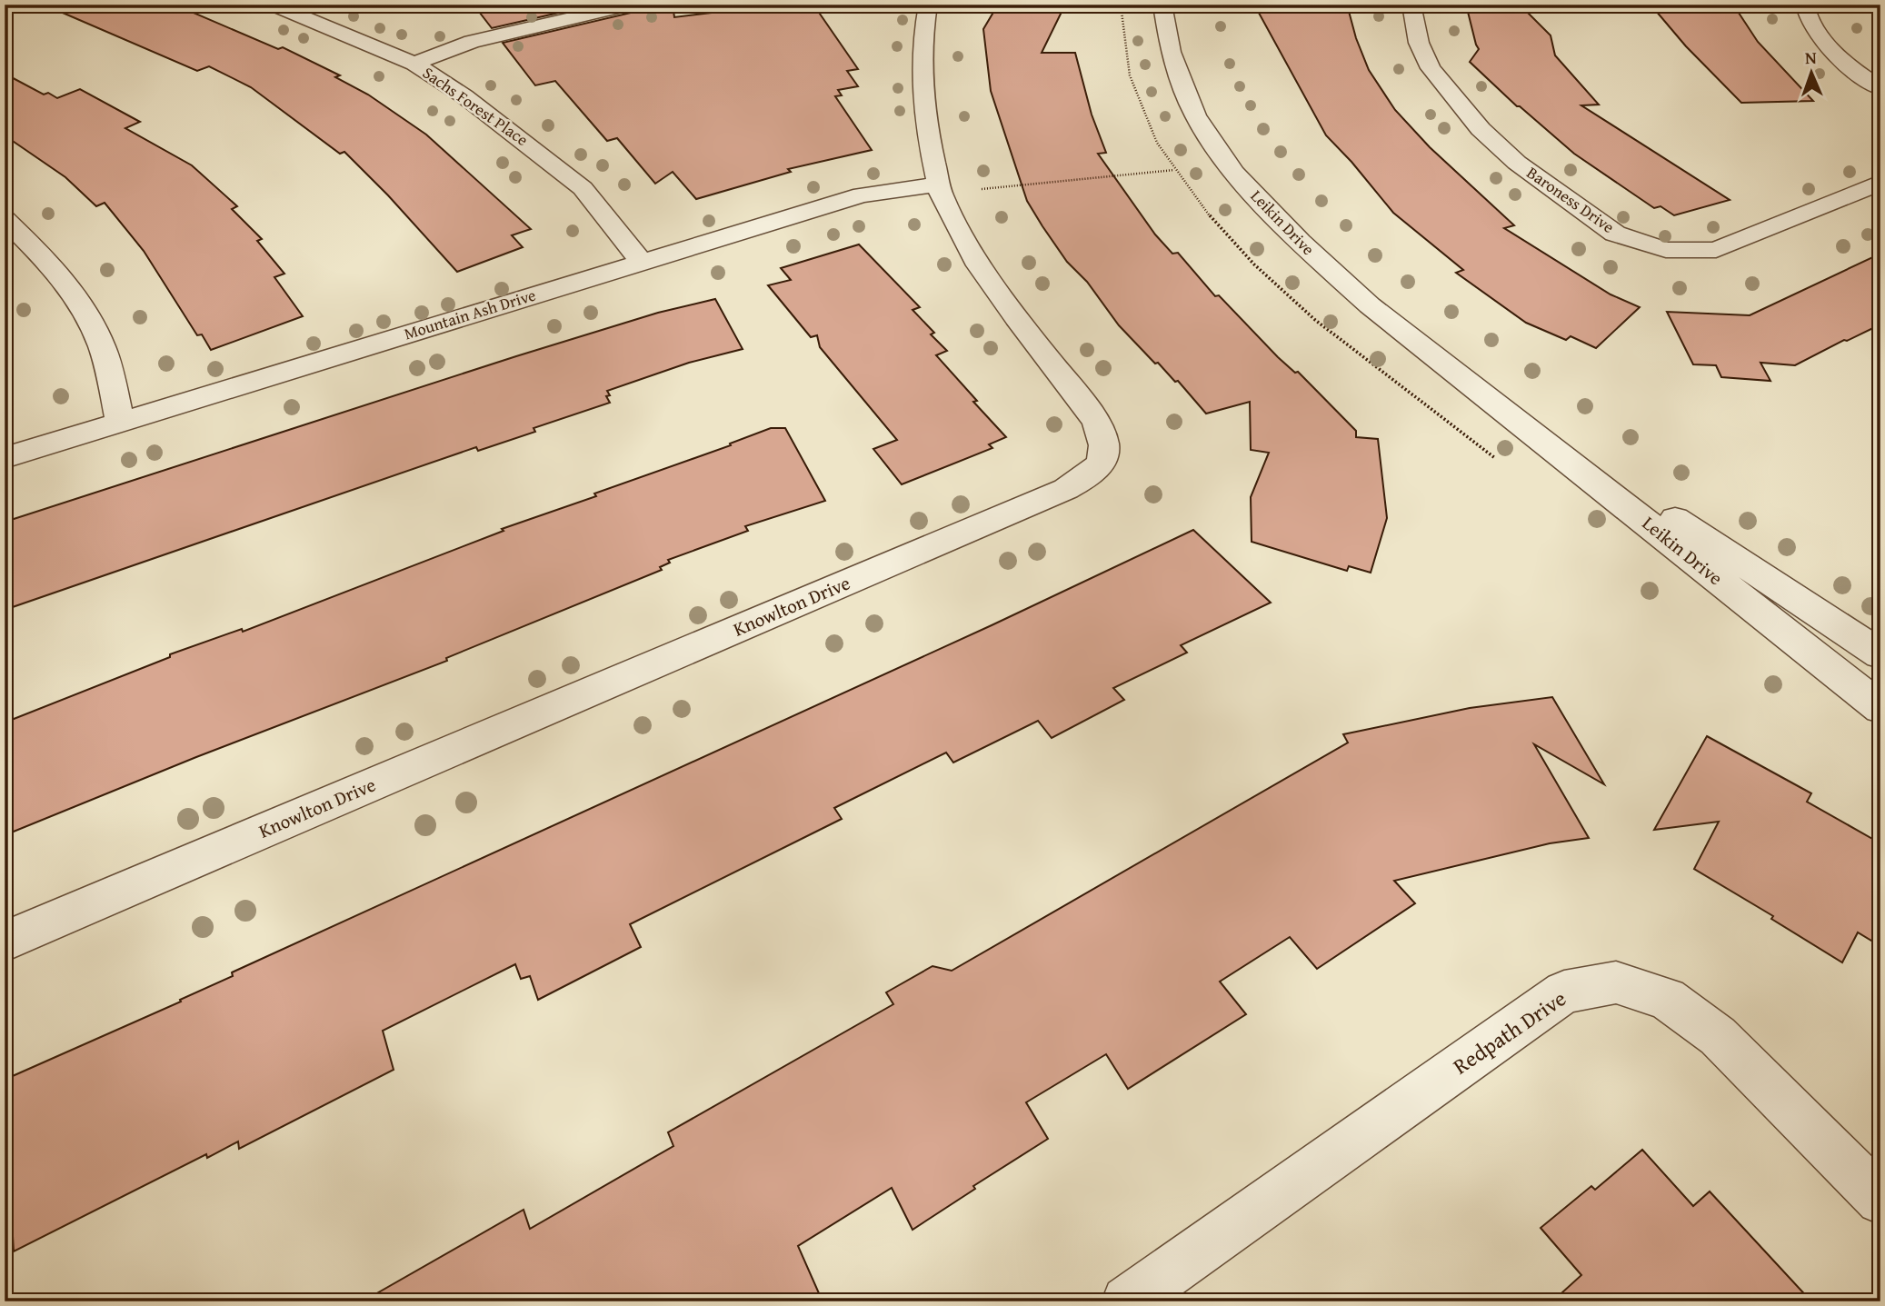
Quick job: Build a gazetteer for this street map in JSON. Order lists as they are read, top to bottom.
{
  "streets": {
    "street": [
      "Sachs Forest Place",
      "Baroness Drive",
      "Leikin Drive",
      "Mountain Ash Drive",
      "Knowlton Drive",
      "Redpath Drive"
    ]
  },
  "crossings": [
    ["Sachs Forest Place", "Mountain Ash Drive"],
    ["Mountain Ash Drive", "Knowlton Drive"]
  ],
  "north": "top"
}
